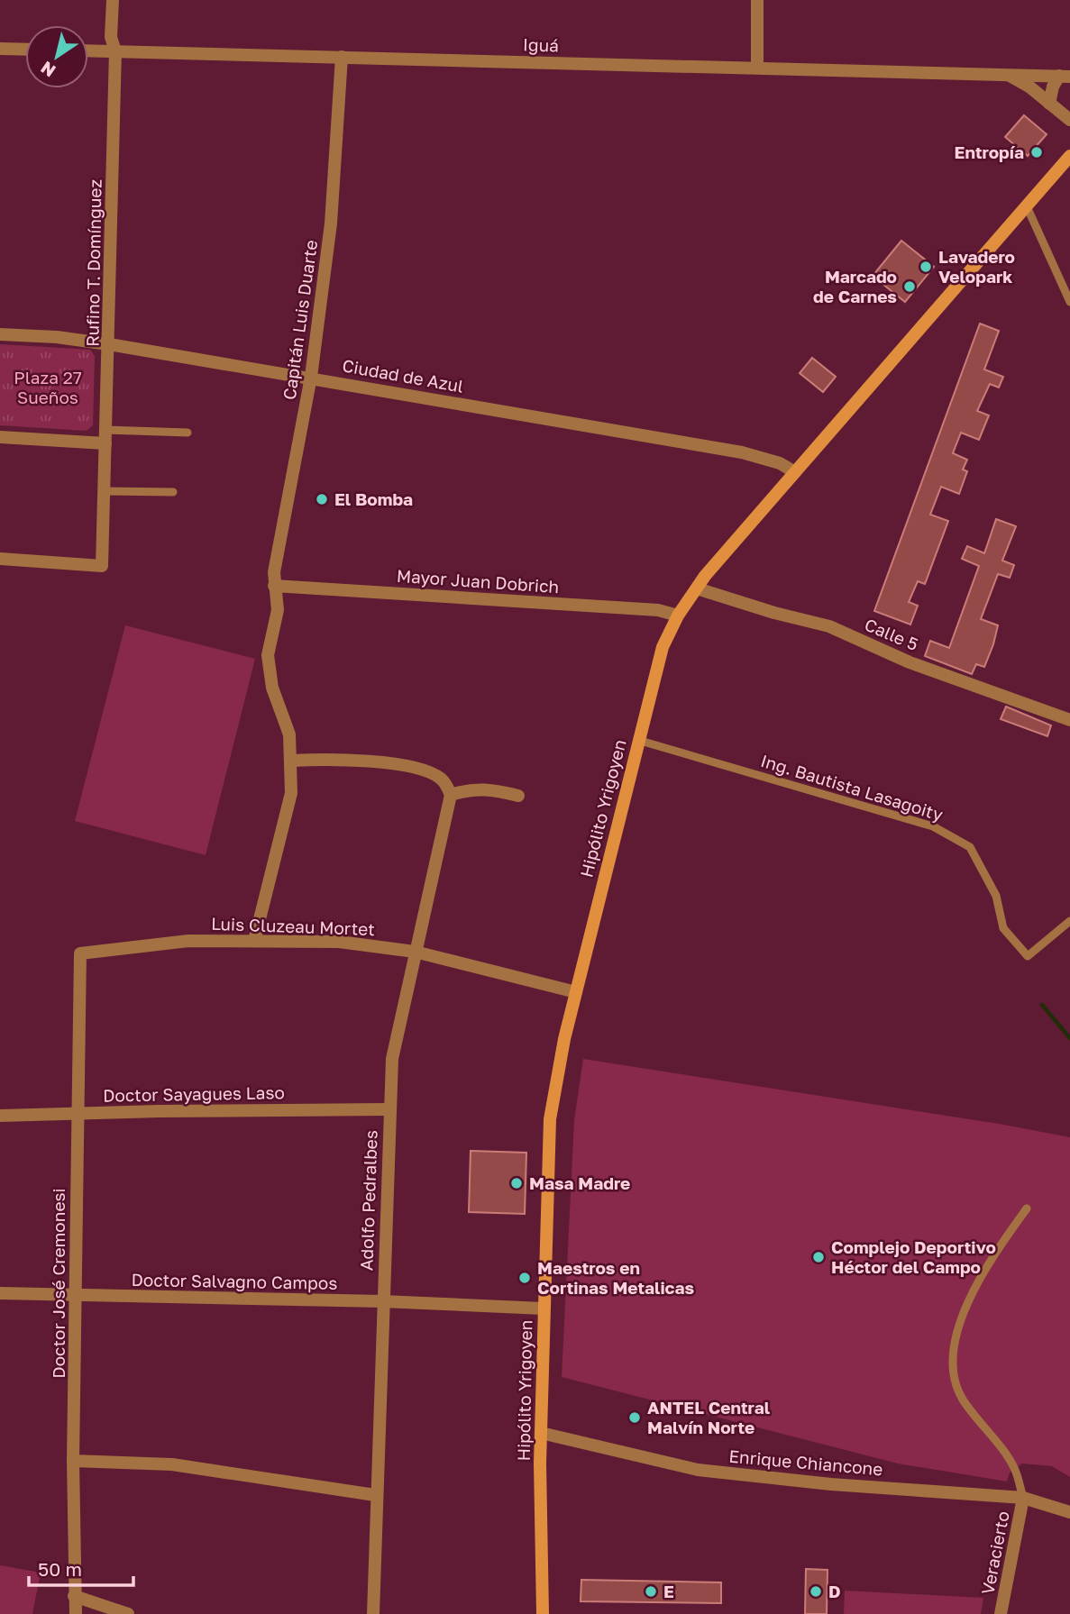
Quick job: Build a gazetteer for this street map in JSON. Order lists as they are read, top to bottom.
{
  "streets": {
    "street": [
      "Iguá",
      "Rufino T. Domínguez",
      "Capitán Luis Duarte",
      "Ciudad de Azul",
      "Mayor Juan Dobrich",
      "Calle 5",
      "Hipólito Yrigoyen",
      "Luis Cluzeau Mortet",
      "Doctor Sayagues Laso",
      "Adolfo Pedralbes",
      "Doctor Salvagno Campos",
      "Doctor José Cremonesi",
      "Enrique Chiancone",
      "Veracierto"
    ],
    "lane": ["Ing. Bautista Lasagoity"]
  },
  "crossings": [
    ["Iguá", "Rufino T. Domínguez"],
    ["Iguá", "Capitán Luis Duarte"],
    ["Rufino T. Domínguez", "Ciudad de Azul"],
    ["Capitán Luis Duarte", "Ciudad de Azul"],
    ["Capitán Luis Duarte", "Mayor Juan Dobrich"],
    ["Capitán Luis Duarte", "Luis Cluzeau Mortet"],
    ["Ciudad de Azul", "Hipólito Yrigoyen"],
    ["Mayor Juan Dobrich", "Hipólito Yrigoyen"],
    ["Calle 5", "Hipólito Yrigoyen"],
    ["Ing. Bautista Lasagoity", "Hipólito Yrigoyen"],
    ["Hipólito Yrigoyen", "Luis Cluzeau Mortet"],
    ["Hipólito Yrigoyen", "Doctor Salvagno Campos"],
    ["Hipólito Yrigoyen", "Enrique Chiancone"],
    ["Luis Cluzeau Mortet", "Adolfo Pedralbes"],
    ["Luis Cluzeau Mortet", "Doctor José Cremonesi"],
    ["Doctor Sayagues Laso", "Adolfo Pedralbes"],
    ["Doctor Sayagues Laso", "Doctor José Cremonesi"],
    ["Adolfo Pedralbes", "Doctor Salvagno Campos"],
    ["Doctor Salvagno Campos", "Doctor José Cremonesi"],
    ["Enrique Chiancone", "Veracierto"]
  ],
  "parks": ["Plaza 27 Sueños"],
  "places": [
    "Entropía",
    "Lavadero Velopark",
    "Marcado de Carnes",
    "El Bomba",
    "Masa Madre",
    "Complejo Deportivo Héctor del Campo",
    "Maestros en Cortinas Metalicas",
    "ANTEL Central Malvín Norte",
    "E",
    "D"
  ],
  "scale_bar": "50 m",
  "north": "bottom left"
}
